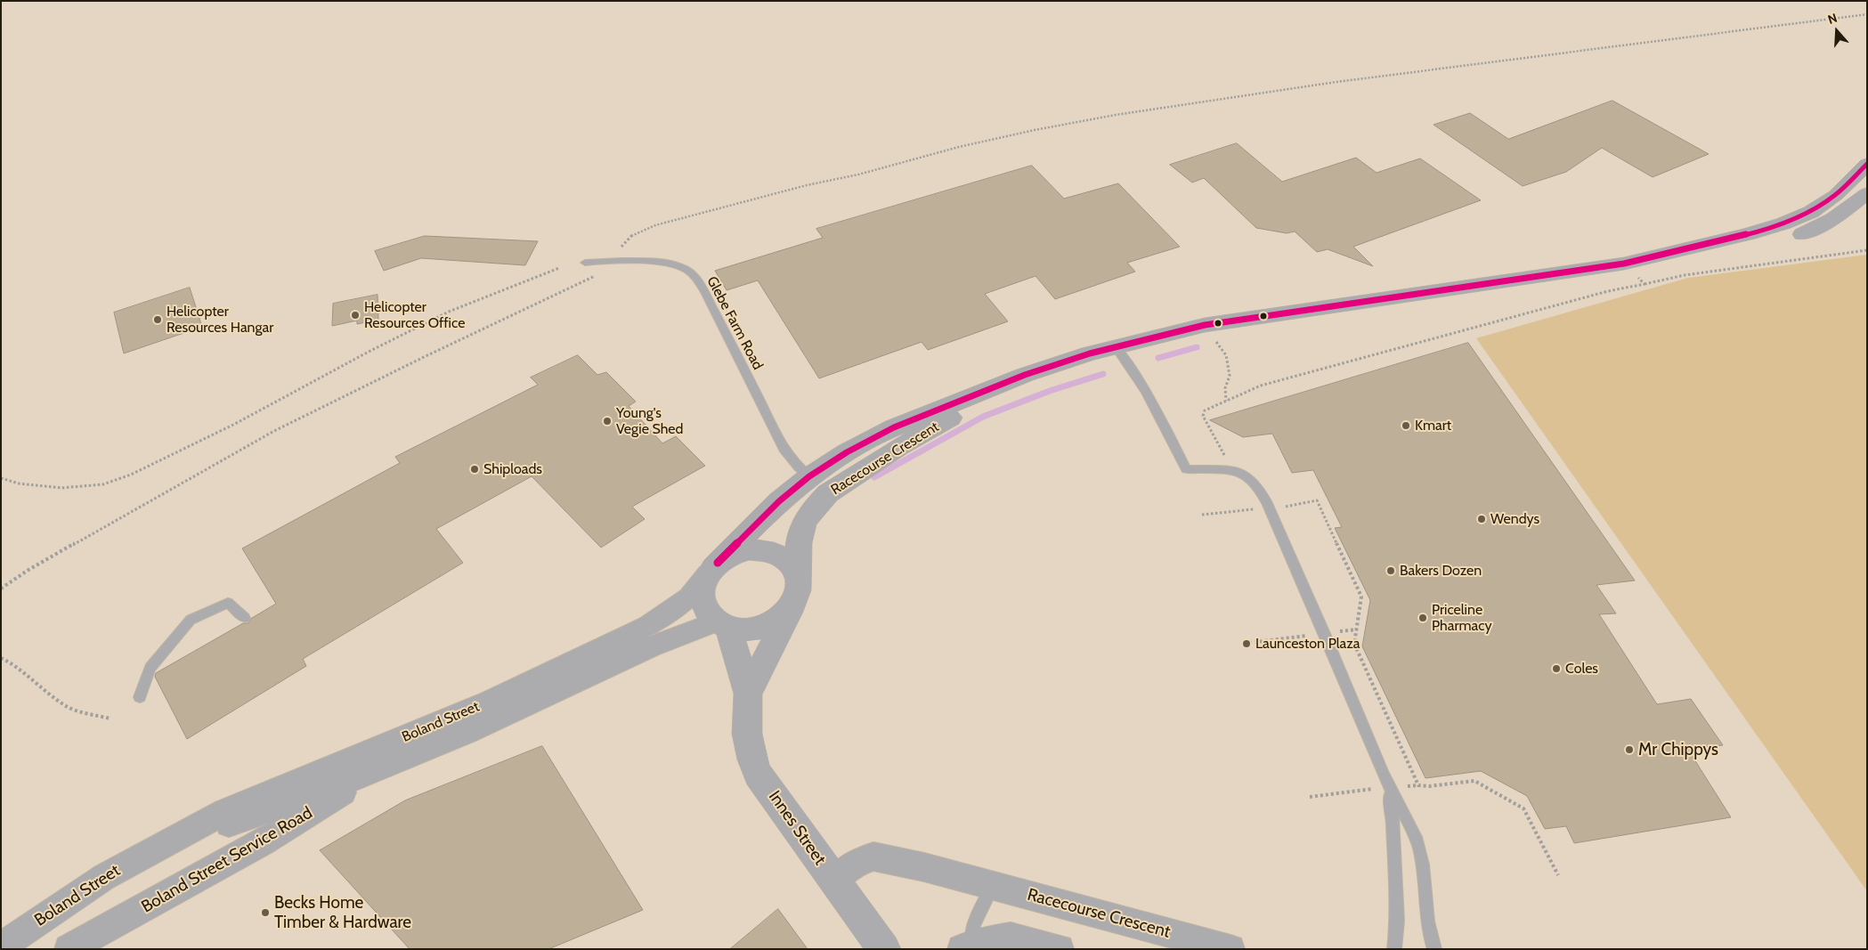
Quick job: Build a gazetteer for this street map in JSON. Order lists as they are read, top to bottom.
{
  "streets": {
    "street": [
      "Racecourse Crescent",
      "Boland Street",
      "Innes Street",
      "Boland Street Service Road"
    ],
    "lane": ["Glebe Farm Road"]
  },
  "crossings": [
    ["Glebe Farm Road", "Racecourse Crescent"],
    ["Racecourse Crescent", "Boland Street"],
    ["Racecourse Crescent", "Innes Street"],
    ["Boland Street", "Innes Street"],
    ["Boland Street", "Boland Street Service Road"]
  ],
  "places": [
    "Helicopter Resources Office",
    "Helicopter Resources Hangar",
    "Young's Vegie Shed",
    "Kmart",
    "Shiploads",
    "Wendys",
    "Bakers Dozen",
    "Priceline Pharmacy",
    "Launceston Plaza",
    "Coles",
    "Mr Chippys",
    "Becks Home Timber & Hardware"
  ],
  "north": "top"
}
